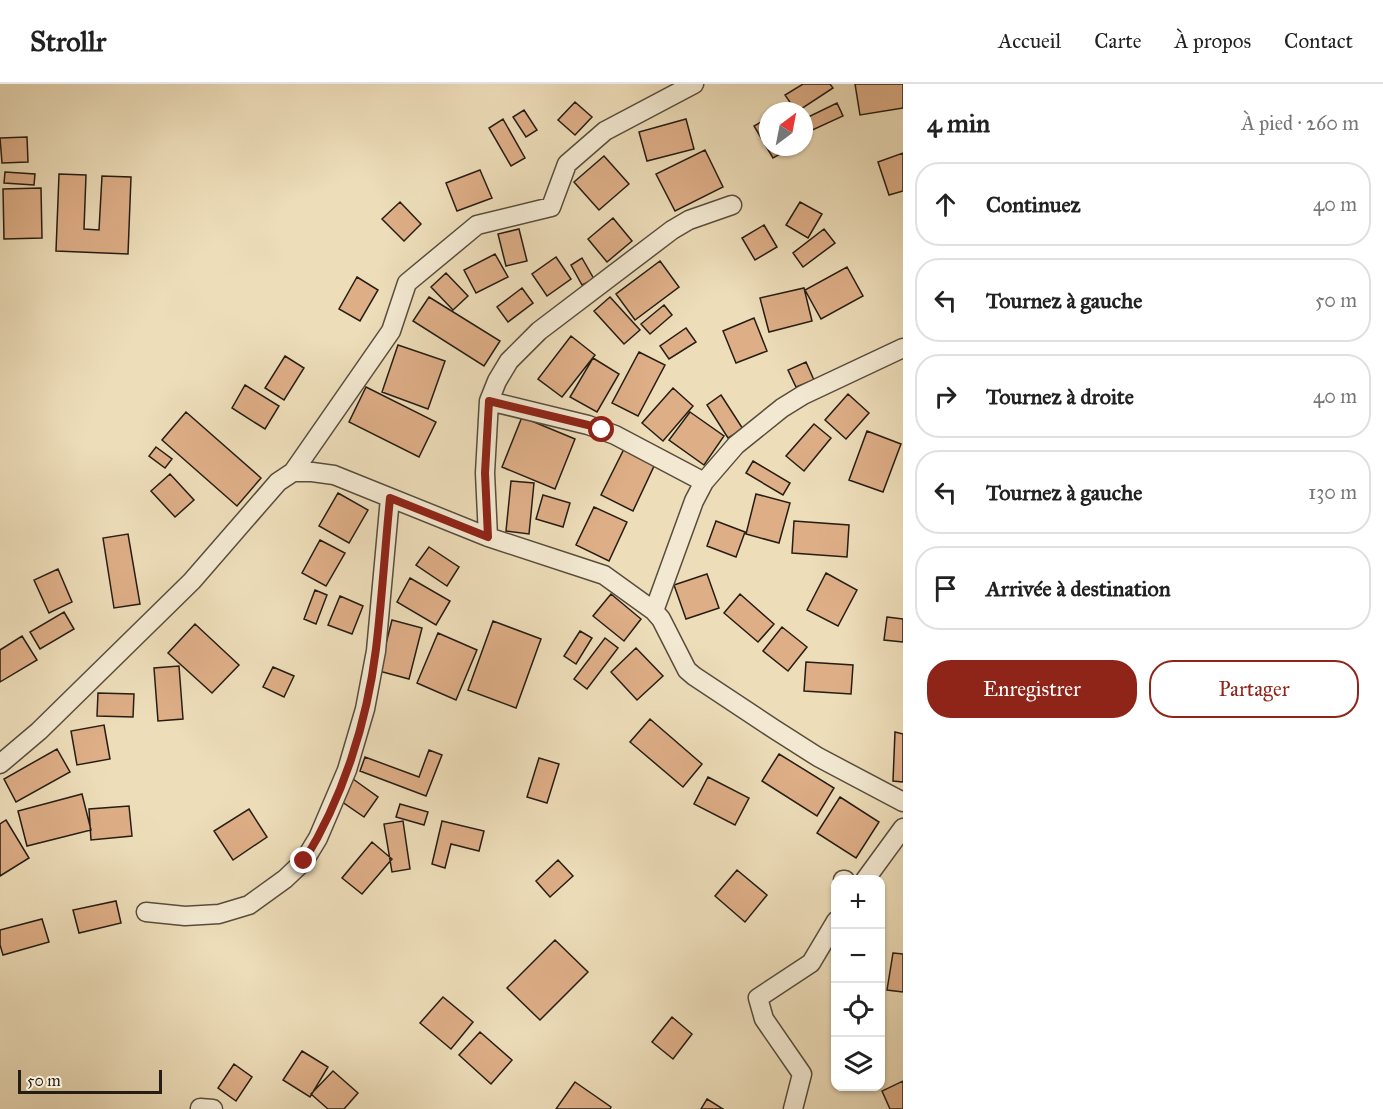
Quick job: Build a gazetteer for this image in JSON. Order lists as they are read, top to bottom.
{
  "scale_bar": "50 m",
  "north": "top right",
  "page": {
    "header": "Strollr",
    "nav": [
      "Accueil",
      "Carte",
      "À propos",
      "Contact"
    ],
    "heading": ["4 min", "À pied · 260 m"],
    "list": [
      ["Continuez", "40 m"],
      ["Tournez à gauche", "50 m"],
      ["Tournez à droite", "40 m"],
      ["Tournez à gauche", "130 m"],
      "Arrivée à destination"
    ],
    "buttons": ["Enregistrer", "Partager"],
    "map_buttons": ["+", "−"],
    "scale": "50 m"
  }
}
